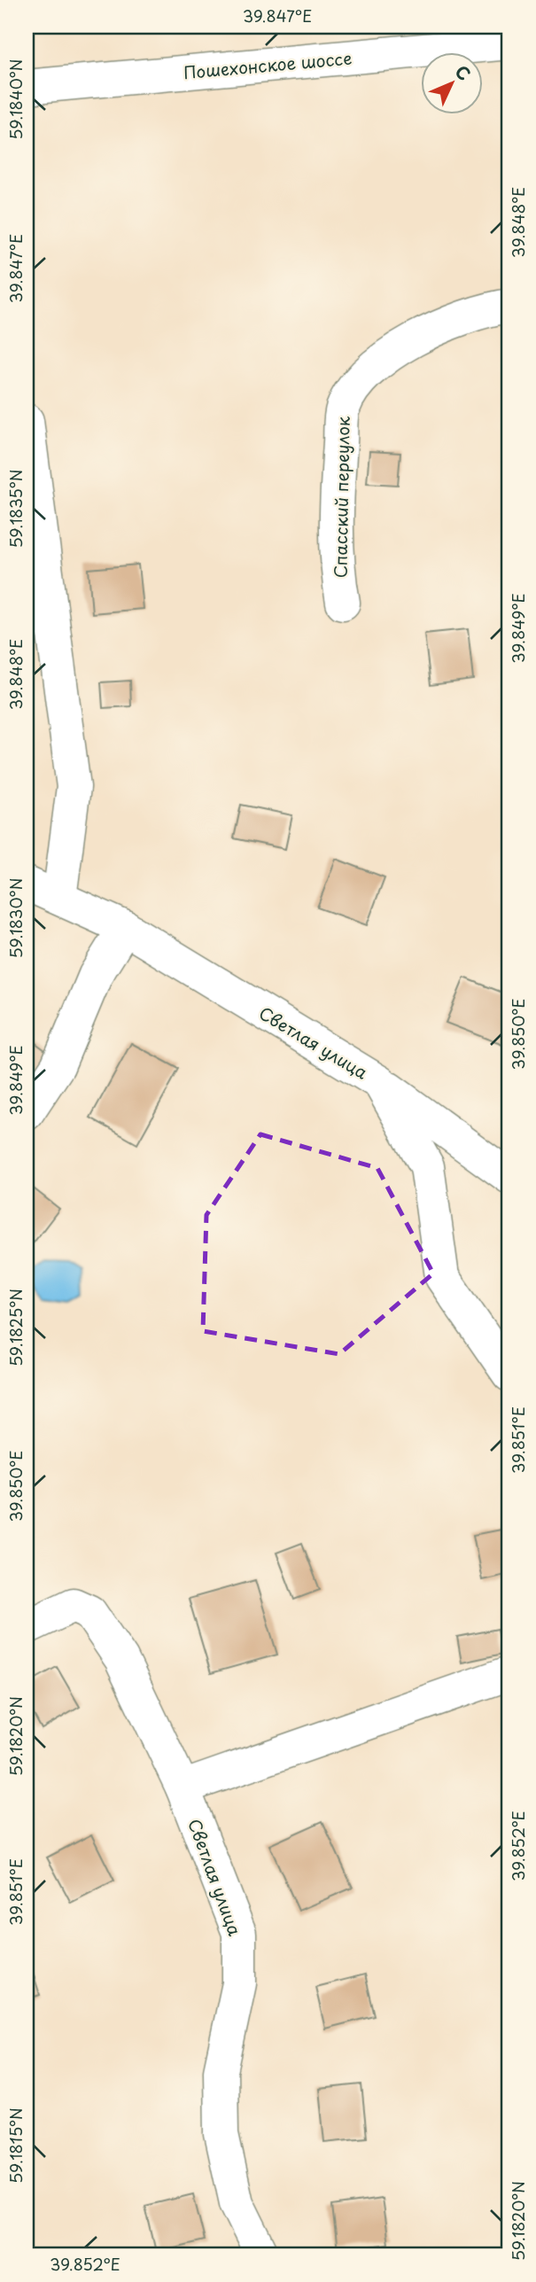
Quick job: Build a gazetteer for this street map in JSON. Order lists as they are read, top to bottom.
{
  "streets": {
    "street": ["Пошехонское шоссе", "Спасский переулок", "Светлая улица"]
  },
  "north": "top right",
  "coordinates": [
    "39.847°E",
    "59.1840°N",
    "39.848°E",
    "59.1835°N",
    "39.849°E",
    "59.1830°N",
    "39.850°E",
    "59.1825°N",
    "39.851°E",
    "59.1820°N",
    "39.852°E",
    "59.1815°N"
  ]
}
